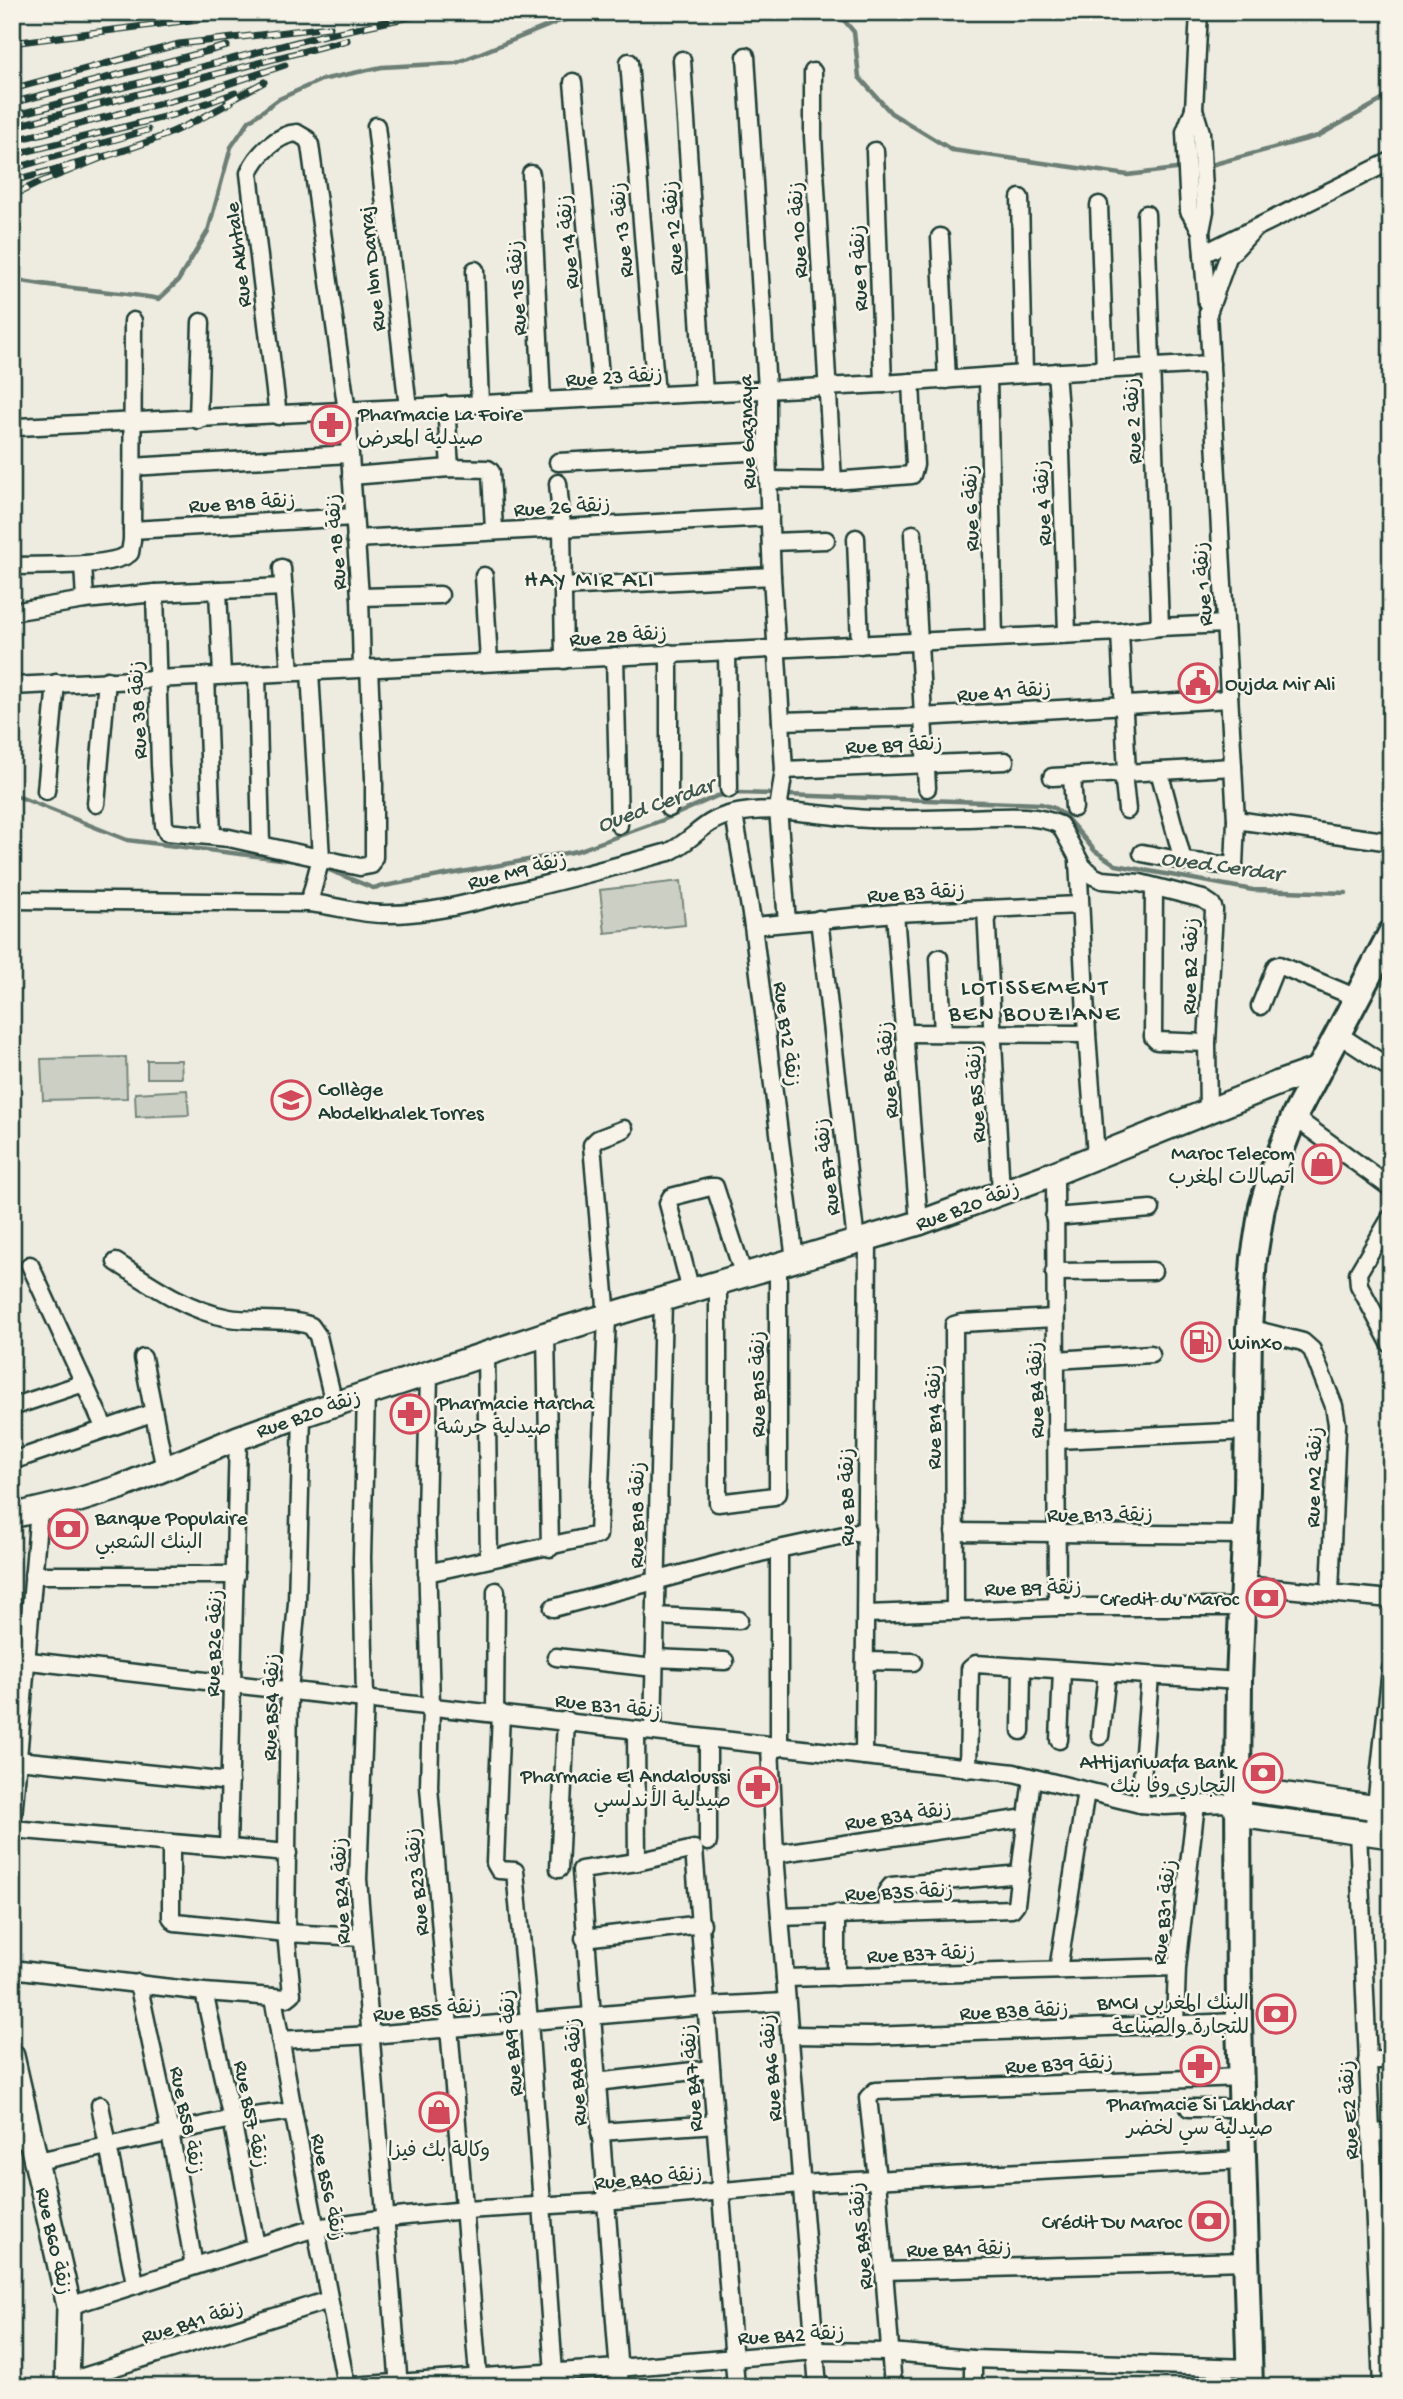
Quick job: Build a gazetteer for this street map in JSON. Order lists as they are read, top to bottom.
{
  "streets": {
    "street": [
      "Rue 12 زنقة",
      "Rue 13 زنقة",
      "Rue 10 زنقة",
      "Rue 14 زنقة",
      "Rue Akhtale",
      "Rue 9 زنقة",
      "Rue Ibn Darraj",
      "Rue 15 زنقة",
      "Rue 23 زنقة",
      "Rue 2 زنقة",
      "Rue Gaznaya",
      "Rue B18 زنقة",
      "Rue 4 زنقة",
      "Rue 26 زنقة",
      "Rue 6 زنقة",
      "Rue 18 زنقة",
      "Rue زنقة 1",
      "Rue 28 زنقة",
      "Rue 41 زنقة",
      "Rue 38 زنقة",
      "Rue B9 زنقة",
      "Rue M9 زنقة",
      "Rue B3 زنقة",
      "Rue B2 زنقة",
      "Rue B12 زنقة",
      "Rue B6 زنقة",
      "Rue B5 زنقة",
      "Rue B7 زنقة",
      "Rue B20 زنقة",
      "Rue B15 زنقة",
      "Rue B4 زنقة",
      "Rue B14 زنقة",
      "Rue M2 زنقة",
      "Rue B8 زنقة",
      "Rue B13 زنقة",
      "Rue B26 زنقة",
      "Rue B31 زنقة",
      "Rue B54 زنقة",
      "Rue B34 زنقة",
      "Rue B23 زنقة",
      "Rue B24 زنقة",
      "Rue B35 زنقة",
      "Rue B37 زنقة",
      "Rue B55 زنقة",
      "Rue B38 زنقة",
      "Rue B49 زنقة",
      "Rue B39 زنقة",
      "Rue B46 زنقة",
      "Rue B48 زنقة",
      "Rue B47 زنقة",
      "Rue E2 زنقة",
      "Rue B57 زنقة",
      "Rue B58 زنقة",
      "Rue B40 زنقة",
      "Rue B56 زنقة",
      "Rue B45 زنقة",
      "Rue B60 زنقة",
      "Rue B41 زنقة",
      "Rue B42 زنقة"
    ]
  },
  "crossings": [
    ["Rue 12 زنقة", "Rue 23 زنقة"],
    ["Rue 13 زنقة", "Rue 23 زنقة"],
    ["Rue 10 زنقة", "Rue 23 زنقة"],
    ["Rue 14 زنقة", "Rue 23 زنقة"],
    ["Rue Akhtale", "Rue 23 زنقة"],
    ["Rue Akhtale", "Rue 18 زنقة"],
    ["Rue 9 زنقة", "Rue 23 زنقة"],
    ["Rue Ibn Darraj", "Rue 23 زنقة"],
    ["Rue 15 زنقة", "Rue 23 زنقة"],
    ["Rue 23 زنقة", "Rue 2 زنقة"],
    ["Rue 23 زنقة", "Rue Gaznaya"],
    ["Rue 23 زنقة", "Rue 4 زنقة"],
    ["Rue 23 زنقة", "Rue 6 زنقة"],
    ["Rue 23 زنقة", "Rue 18 زنقة"],
    ["Rue 23 زنقة", "Rue زنقة 1"],
    ["Rue 2 زنقة", "Rue 28 زنقة"],
    ["Rue Gaznaya", "Rue 26 زنقة"],
    ["Rue Gaznaya", "Rue 28 زنقة"],
    ["Rue Gaznaya", "Rue 41 زنقة"],
    ["Rue Gaznaya", "Rue B9 زنقة"],
    ["Rue Gaznaya", "Rue M9 زنقة"],
    ["Rue Gaznaya", "Rue B3 زنقة"],
    ["Rue B18 زنقة", "Rue 18 زنقة"],
    ["Rue B18 زنقة", "Rue B20 زنقة"],
    ["Rue B18 زنقة", "Rue B31 زنقة"],
    ["Rue 4 زنقة", "Rue 28 زنقة"],
    ["Rue 26 زنقة", "Rue 18 زنقة"],
    ["Rue 6 زنقة", "Rue 28 زنقة"],
    ["Rue 18 زنقة", "Rue 28 زنقة"],
    ["Rue زنقة 1", "Rue 28 زنقة"],
    ["Rue زنقة 1", "Rue 41 زنقة"],
    ["Rue 28 زنقة", "Rue 38 زنقة"],
    ["Rue B9 زنقة", "Rue B4 زنقة"],
    ["Rue B9 زنقة", "Rue B14 زنقة"],
    ["Rue B9 زنقة", "Rue M2 زنقة"],
    ["Rue B9 زنقة", "Rue B8 زنقة"],
    ["Rue M9 زنقة", "Rue B2 زنقة"],
    ["Rue M9 زنقة", "Rue B12 زنقة"],
    ["Rue B3 زنقة", "Rue B12 زنقة"],
    ["Rue B3 زنقة", "Rue B6 زنقة"],
    ["Rue B3 زنقة", "Rue B5 زنقة"],
    ["Rue B3 زنقة", "Rue B7 زنقة"],
    ["Rue B2 زنقة", "Rue B20 زنقة"],
    ["Rue B12 زنقة", "Rue B20 زنقة"],
    ["Rue B12 زنقة", "Rue B15 زنقة"],
    ["Rue B6 زنقة", "Rue B20 زنقة"],
    ["Rue B5 زنقة", "Rue B20 زنقة"],
    ["Rue B7 زنقة", "Rue B20 زنقة"],
    ["Rue B7 زنقة", "Rue B8 زنقة"],
    ["Rue B20 زنقة", "Rue B15 زنقة"],
    ["Rue B20 زنقة", "Rue B4 زنقة"],
    ["Rue B20 زنقة", "Rue B8 زنقة"],
    ["Rue B20 زنقة", "Rue B26 زنقة"],
    ["Rue B20 زنقة", "Rue B54 زنقة"],
    ["Rue B20 زنقة", "Rue B23 زنقة"],
    ["Rue B20 زنقة", "Rue B24 زنقة"],
    ["Rue B4 زنقة", "Rue B14 زنقة"],
    ["Rue B4 زنقة", "Rue B13 زنقة"],
    ["Rue B14 زنقة", "Rue B13 زنقة"],
    ["Rue B8 زنقة", "Rue B31 زنقة"],
    ["Rue B26 زنقة", "Rue B31 زنقة"],
    ["Rue B31 زنقة", "Rue B54 زنقة"],
    ["Rue B31 زنقة", "Rue B23 زنقة"],
    ["Rue B31 زنقة", "Rue B24 زنقة"],
    ["Rue B31 زنقة", "Rue B37 زنقة"],
    ["Rue B31 زنقة", "Rue B38 زنقة"],
    ["Rue B31 زنقة", "Rue B49 زنقة"],
    ["Rue B31 زنقة", "Rue B46 زنقة"],
    ["Rue B31 زنقة", "Rue B47 زنقة"],
    ["Rue B54 زنقة", "Rue B56 زنقة"],
    ["Rue B34 زنقة", "Rue B46 زنقة"],
    ["Rue B23 زنقة", "Rue B55 زنقة"],
    ["Rue B23 زنقة", "Rue B40 زنقة"],
    ["Rue B23 زنقة", "Rue B42 زنقة"],
    ["Rue B24 زنقة", "Rue B55 زنقة"],
    ["Rue B24 زنقة", "Rue B40 زنقة"],
    ["Rue B24 زنقة", "Rue B42 زنقة"],
    ["Rue B35 زنقة", "Rue B46 زنقة"],
    ["Rue B37 زنقة", "Rue B46 زنقة"],
    ["Rue B55 زنقة", "Rue B49 زنقة"],
    ["Rue B55 زنقة", "Rue B46 زنقة"],
    ["Rue B55 زنقة", "Rue B48 زنقة"],
    ["Rue B55 زنقة", "Rue B47 زنقة"],
    ["Rue B55 زنقة", "Rue B56 زنقة"],
    ["Rue B38 زنقة", "Rue B46 زنقة"],
    ["Rue B49 زنقة", "Rue B40 زنقة"],
    ["Rue B49 زنقة", "Rue B42 زنقة"],
    ["Rue B39 زنقة", "Rue B45 زنقة"],
    ["Rue B46 زنقة", "Rue B40 زنقة"],
    ["Rue B46 زنقة", "Rue B42 زنقة"],
    ["Rue B48 زنقة", "Rue B47 زنقة"],
    ["Rue B48 زنقة", "Rue B40 زنقة"],
    ["Rue B48 زنقة", "Rue B42 زنقة"],
    ["Rue B47 زنقة", "Rue B40 زنقة"],
    ["Rue B47 زنقة", "Rue B42 زنقة"],
    ["Rue B57 زنقة", "Rue B40 زنقة"],
    ["Rue B58 زنقة", "Rue B40 زنقة"],
    ["Rue B40 زنقة", "Rue B56 زنقة"],
    ["Rue B40 زنقة", "Rue B45 زنقة"],
    ["Rue B40 زنقة", "Rue B60 زنقة"],
    ["Rue B56 زنقة", "Rue B41 زنقة"],
    ["Rue B56 زنقة", "Rue B42 زنقة"],
    ["Rue B45 زنقة", "Rue B41 زنقة"],
    ["Rue B45 زنقة", "Rue B42 زنقة"],
    ["Rue B60 زنقة", "Rue B41 زنقة"]
  ],
  "districts": ["HAY MIR ALI", "LOTISSEMENT BEN BOUZIANE"],
  "water": ["Oued Cerdar"],
  "places": {
    "pharmacy": [
      "Pharmacie La Foire صيدلية المعرض",
      "Pharmacie Harcha صيدلية حرشة",
      "Pharmacie El Andaloussi صيدلية الأندلسي",
      "Pharmacie Si Lakhdar صيدلية سي لخضر"
    ],
    "public building": ["Oujda Mir Ali"],
    "school or university": ["Collège Abdelkhalek Torres"],
    "shop": ["Maroc Telecom اتصالات المغرب", "وكالة بك فيزا"],
    "fuel station": ["Winxo"],
    "bank": [
      "Banque Populaire البنك الشعبي",
      "Credit du Maroc",
      "Attijariwafa Bank التجاري وفا بنك",
      "BMCI البنك المغربي للتجارة والصناعة",
      "Crédit Du Maroc"
    ]
  }
}
